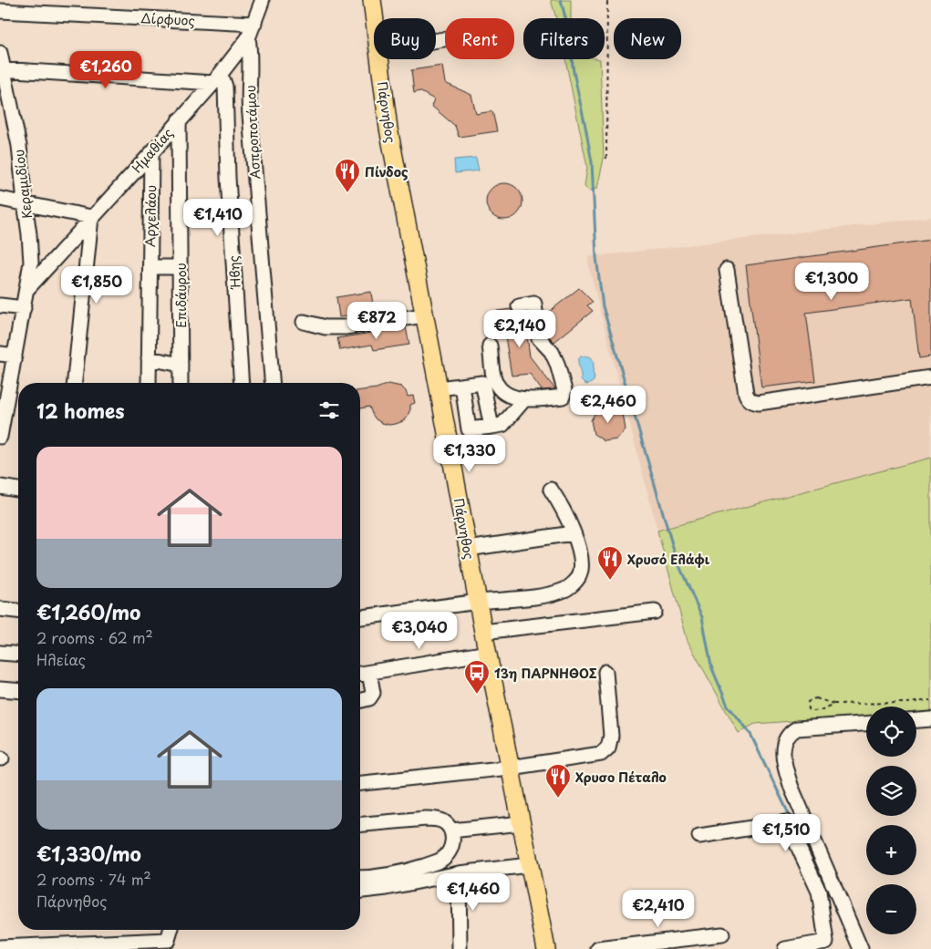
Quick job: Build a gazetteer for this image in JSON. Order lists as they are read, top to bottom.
{
  "streets": {
    "main road": ["Πάρνηθος"],
    "street": [
      "Δίρφυος",
      "Ασπροποτάμου",
      "Ημαθίας",
      "Κεραμιδίου",
      "Αρχελάου",
      "Ήβης",
      "Επιδάυρου"
    ]
  },
  "crossings": [
    ["Δίρφυος", "Ημαθίας"],
    ["Ασπροποτάμου", "Ημαθίας"],
    ["Ημαθίας", "Κεραμιδίου"],
    ["Ημαθίας", "Αρχελάου"],
    ["Ημαθίας", "Ήβης"],
    ["Ημαθίας", "Επιδάυρου"]
  ],
  "places": {
    "restaurant": ["Πίνδος", "Χρυσό Ελάφι", "Χρυσο Πέταλο"],
    "bus stop": ["13η ΠΑΡΝΗΘΟΣ"]
  },
  "page": {
    "chip": [
      "Buy",
      "Rent",
      "Filters",
      "New"
    ],
    "price": [
      "€1,260",
      "€1,410",
      "€1,300",
      "€1,850",
      "€872",
      "€2,140",
      "€2,460",
      "€1,330",
      "€3,040",
      "€1,510",
      "€1,460",
      "€2,410"
    ],
    "heading": "12 homes",
    "list": [
      {
        "name": "€1,260/mo",
        "note": "2 rooms · 62 m² · Ηλείας"
      },
      {
        "name": "€1,330/mo",
        "note": "2 rooms · 74 m² · Πάρνηθος"
      }
    ],
    "map_buttons": ["+", "−"]
  }
}
